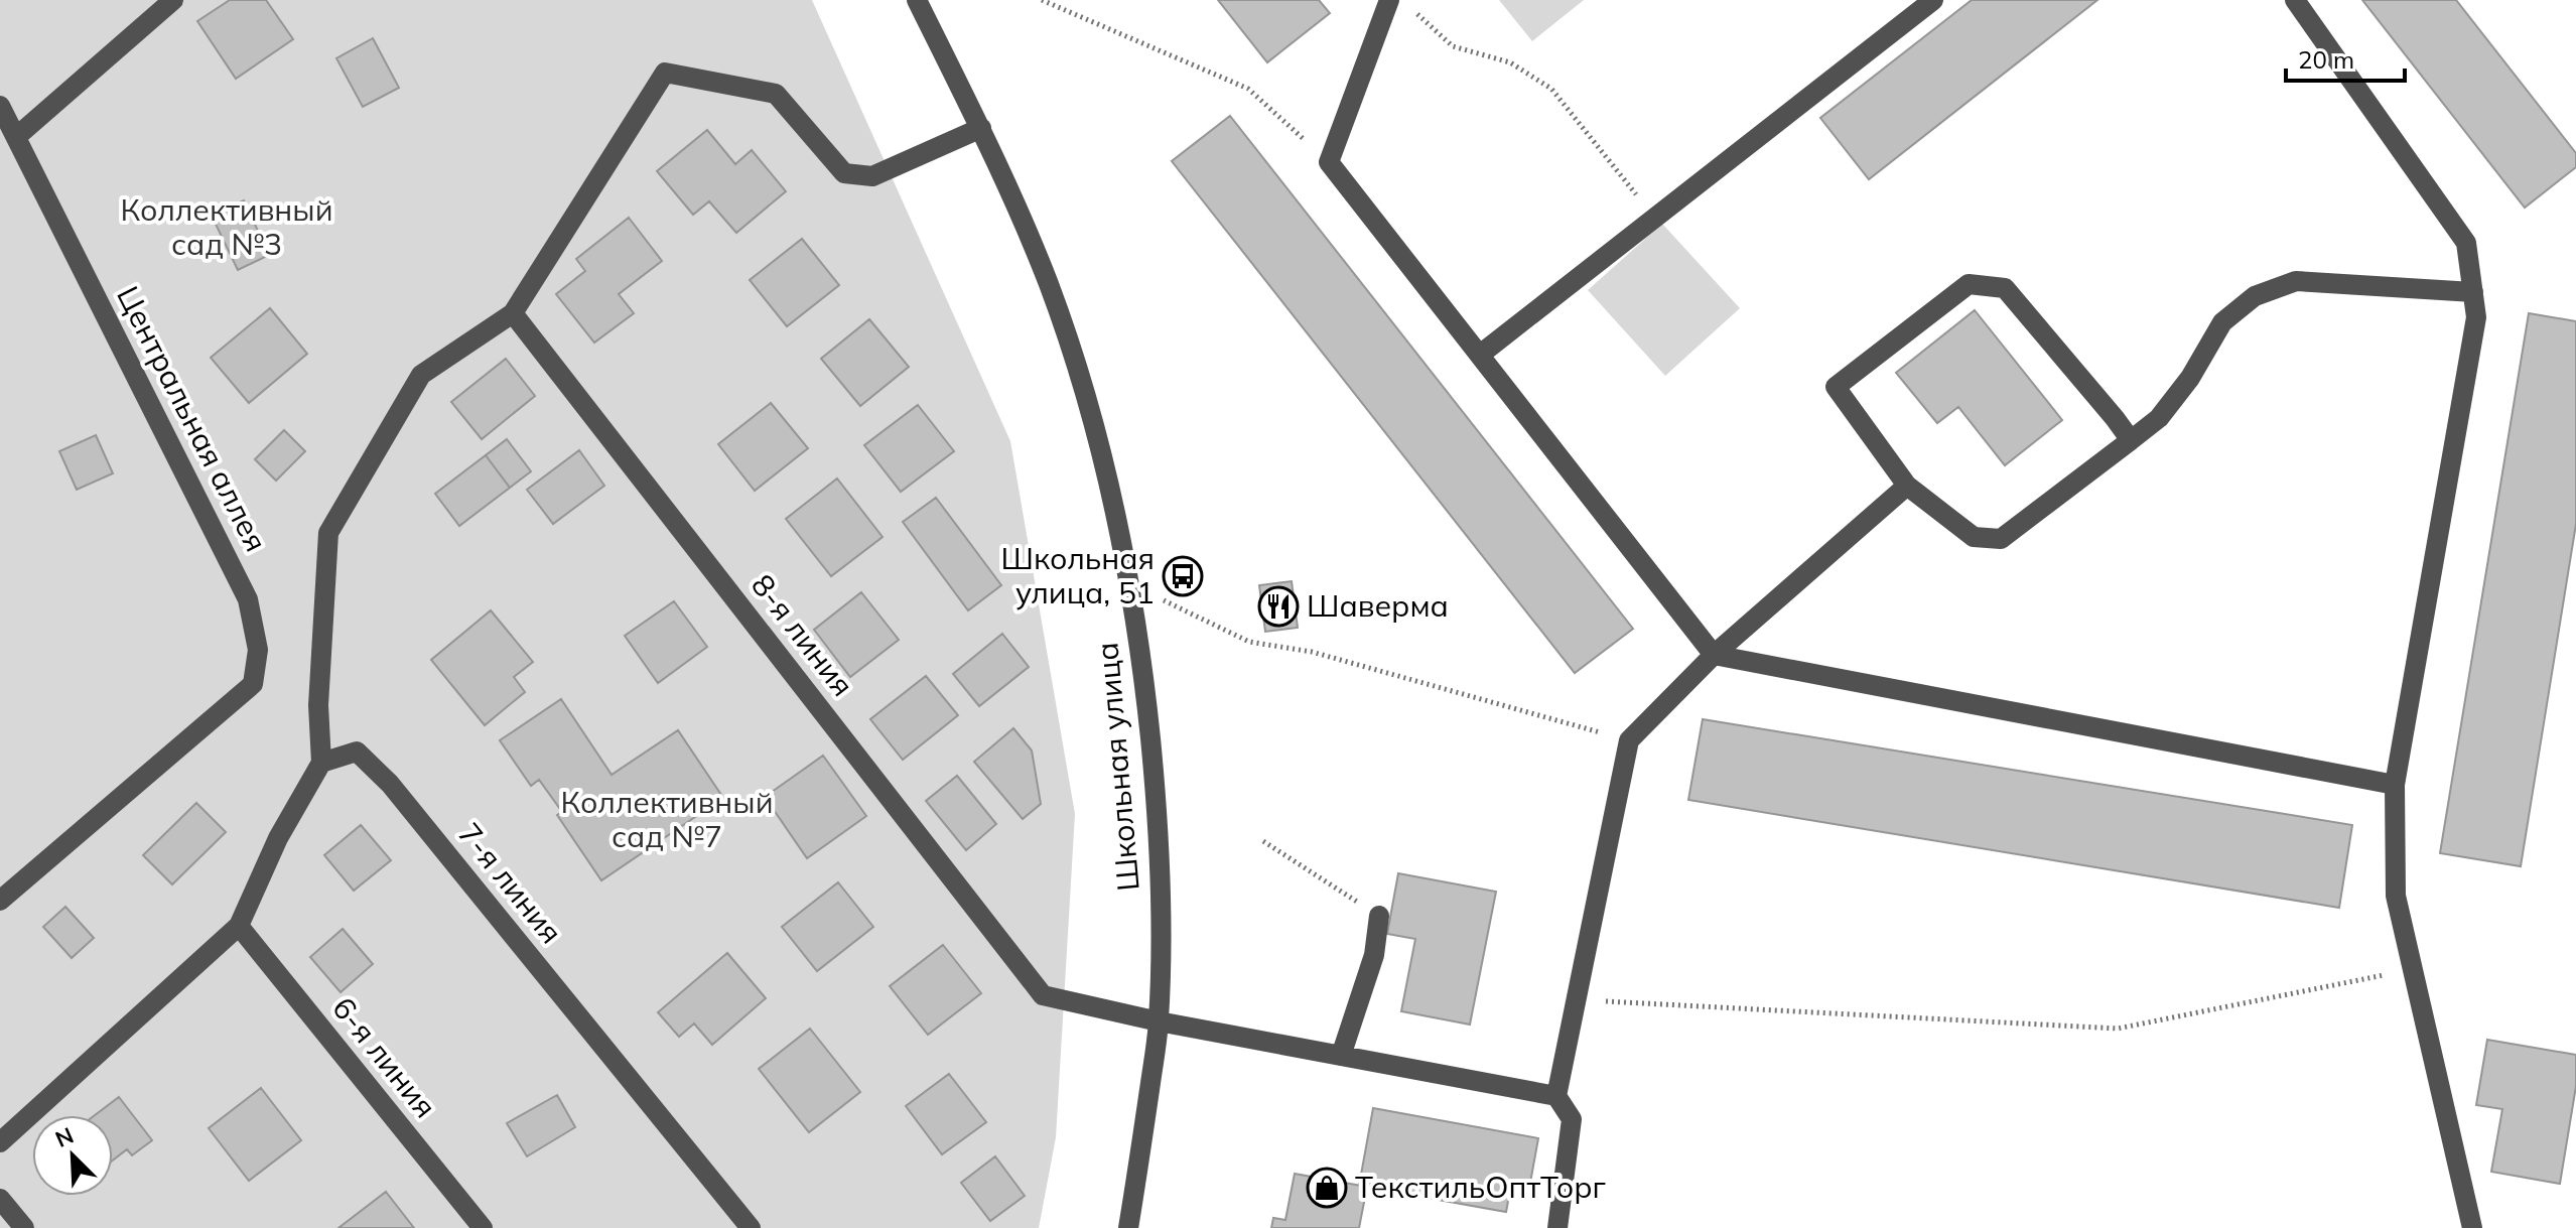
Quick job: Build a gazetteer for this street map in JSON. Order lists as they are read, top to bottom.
{
  "streets": {
    "street": [
      "Центральная аллея",
      "8-я линия",
      "Школьная улица",
      "7-я линия",
      "6-я линия"
    ]
  },
  "crossings": [
    ["8-я линия", "Школьная улица"]
  ],
  "parks": ["Коллективный сад №3", "Коллективный сад №7"],
  "places": {
    "bus stop": ["Школьная улица, 51"],
    "restaurant": ["Шаверма"],
    "shop": ["ТекстильОптТорг"]
  },
  "scale_bar": "20 m",
  "north": "top left"
}
